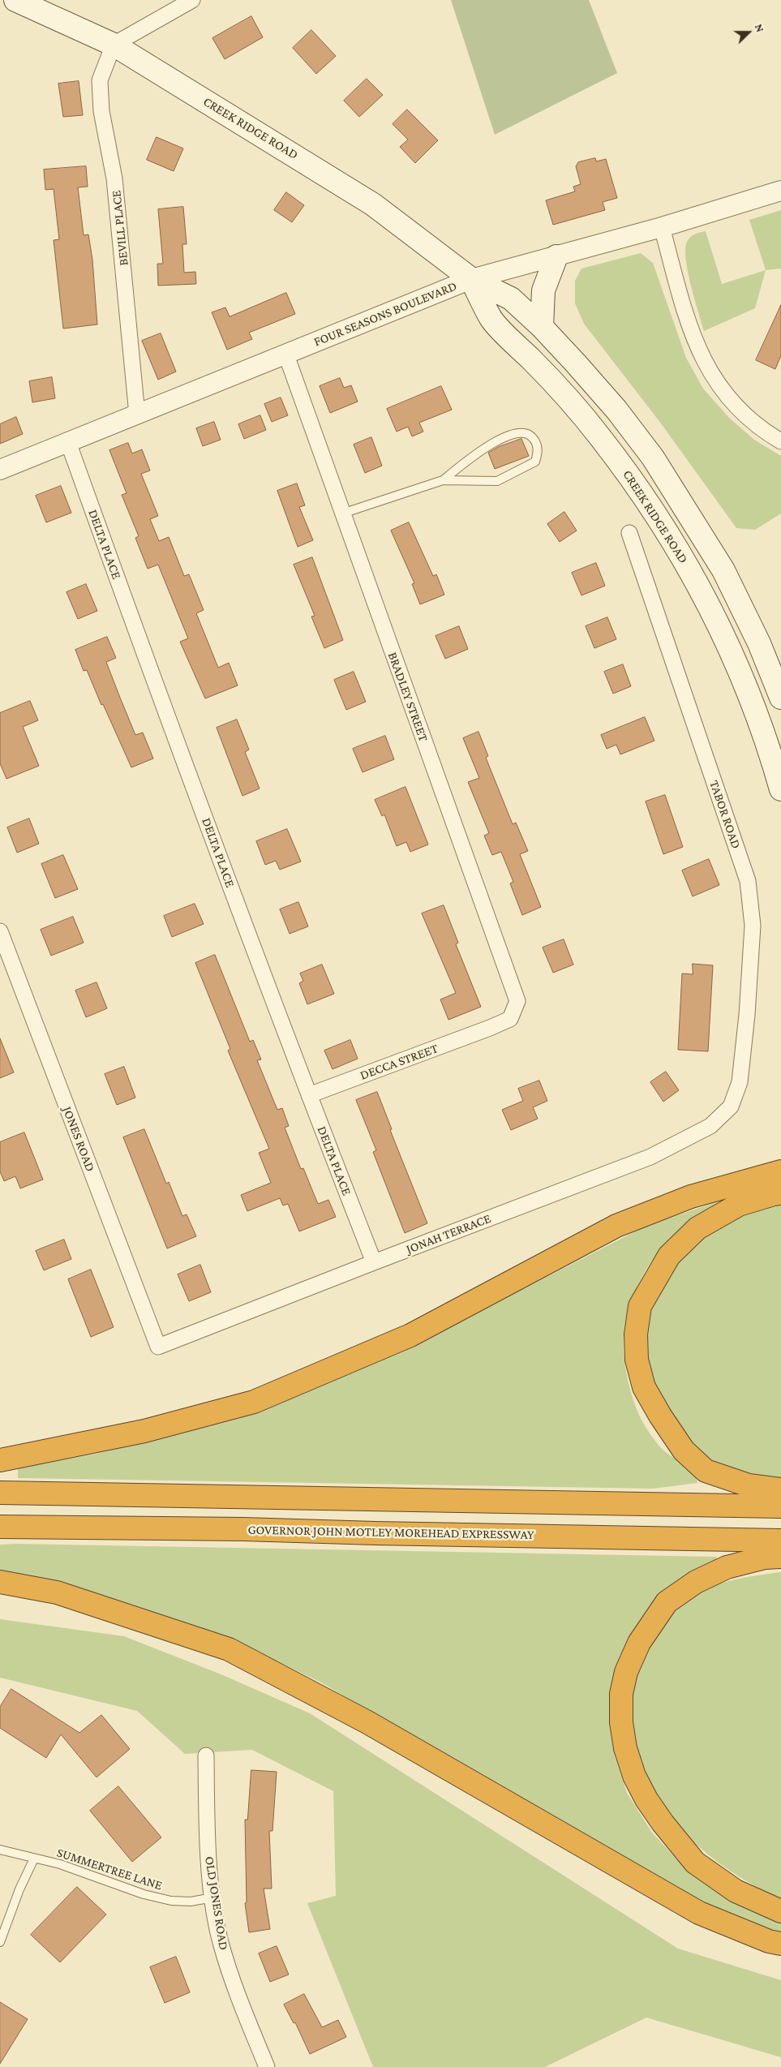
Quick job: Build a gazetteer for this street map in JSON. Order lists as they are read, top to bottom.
{
  "streets": {
    "highway": ["GOVERNOR JOHN MOTLEY MOREHEAD EXPRESSWAY"],
    "main road": ["CREEK RIDGE ROAD"],
    "street": [
      "BEVILL PLACE",
      "FOUR SEASONS BOULEVARD",
      "DELTA PLACE",
      "BRADLEY STREET",
      "TABOR ROAD",
      "DECCA STREET",
      "JONES ROAD",
      "JONAH TERRACE",
      "OLD JONES ROAD"
    ],
    "lane": ["SUMMERTREE LANE"]
  },
  "crossings": [
    ["CREEK RIDGE ROAD", "BEVILL PLACE"],
    ["CREEK RIDGE ROAD", "FOUR SEASONS BOULEVARD"],
    ["BEVILL PLACE", "FOUR SEASONS BOULEVARD"],
    ["FOUR SEASONS BOULEVARD", "DELTA PLACE"],
    ["FOUR SEASONS BOULEVARD", "BRADLEY STREET"],
    ["DELTA PLACE", "DECCA STREET"],
    ["DELTA PLACE", "JONAH TERRACE"],
    ["BRADLEY STREET", "DECCA STREET"],
    ["TABOR ROAD", "JONAH TERRACE"],
    ["JONES ROAD", "JONAH TERRACE"],
    ["SUMMERTREE LANE", "OLD JONES ROAD"]
  ],
  "north": "right"
}
